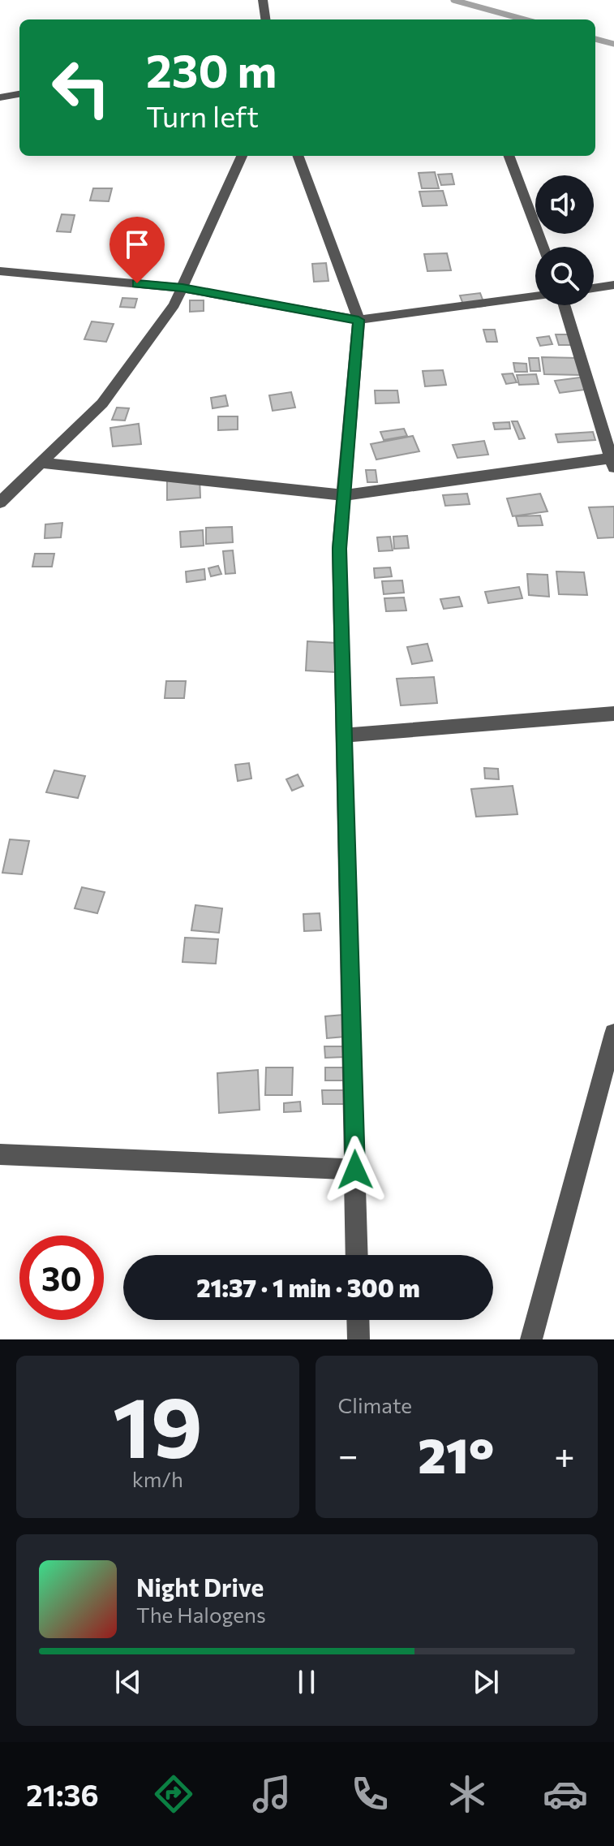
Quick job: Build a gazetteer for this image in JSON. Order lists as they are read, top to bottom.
{
  "page": {
    "turn": ["230 m", "Turn left"],
    "limit": "30",
    "trip": "21:37 · 1 min · 300 m",
    "tile": [
      ["19", "km/h"],
      "Climate"
    ],
    "heat": ["−", "21°", "+"],
    "song": ["Night Drive", "The Halogens"],
    "tabs": "21:36"
  }
}
